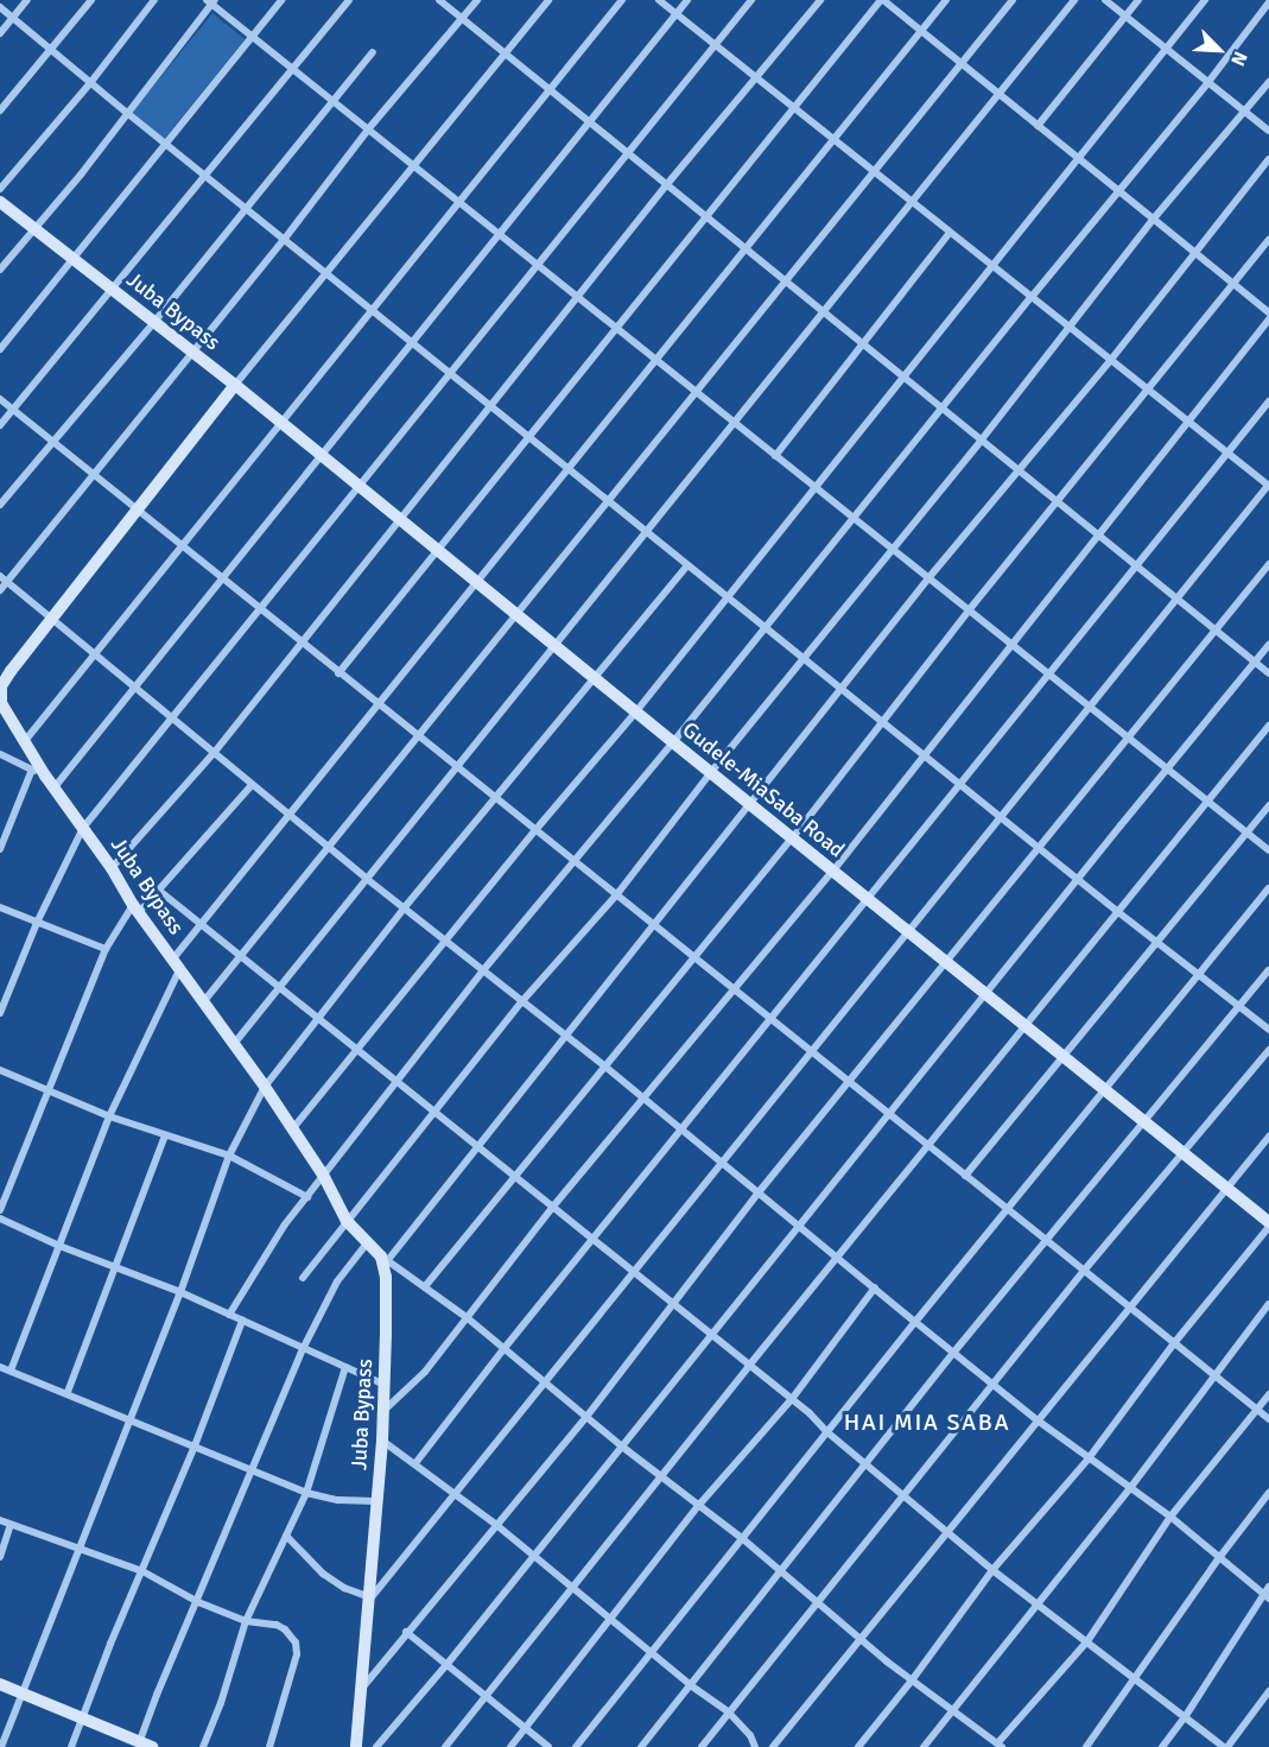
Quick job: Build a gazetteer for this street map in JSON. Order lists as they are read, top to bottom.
{
  "streets": {
    "main road": ["Juba Bypass", "Gudele-MiaSaba Road"]
  },
  "crossings": [
    ["Juba Bypass", "Gudele-MiaSaba Road"]
  ],
  "districts": ["HAI MIA SABA"],
  "north": "bottom right"
}
